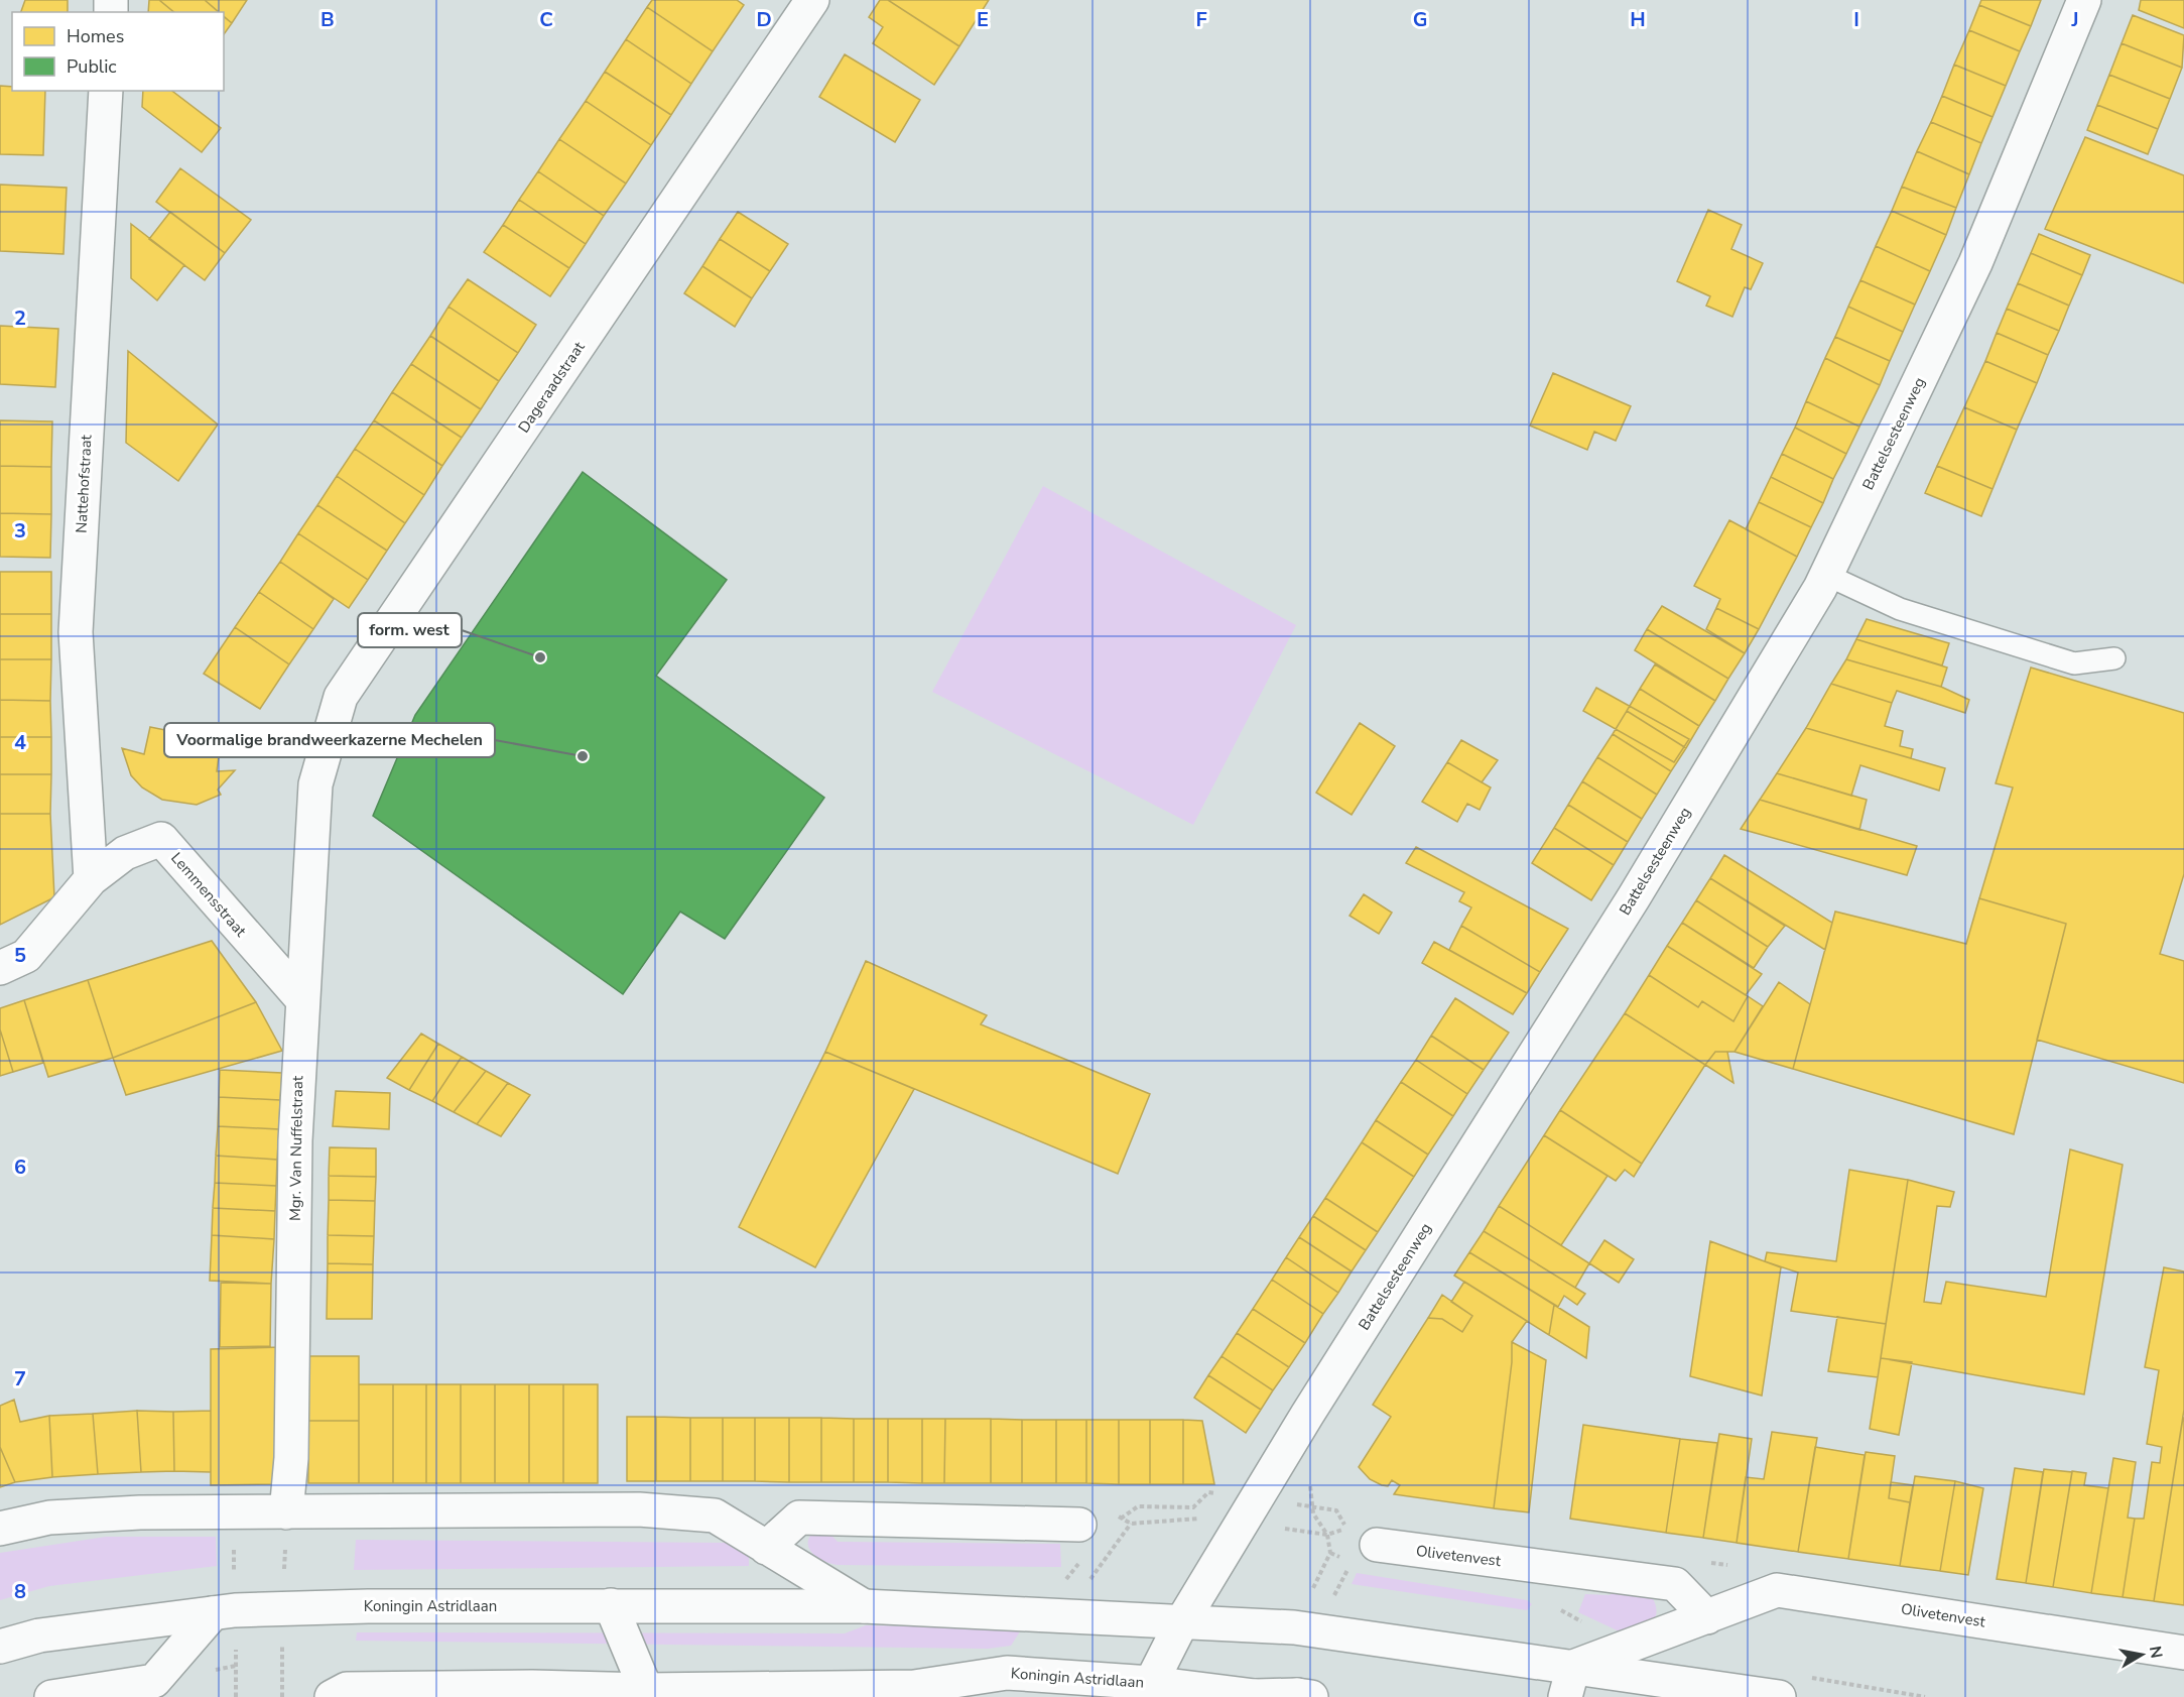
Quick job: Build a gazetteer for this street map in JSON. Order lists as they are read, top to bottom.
{
  "streets": {
    "street": [
      "Dageraadstraat",
      "Battelsesteenweg",
      "Nattehofstraat",
      "Lemmensstraat",
      "Mgr. Van Nuffelstraat",
      "Olivetenvest",
      "Koningin Astridlaan"
    ]
  },
  "crossings": [
    ["Dageraadstraat", "Mgr. Van Nuffelstraat"],
    ["Battelsesteenweg", "Koningin Astridlaan"],
    ["Nattehofstraat", "Lemmensstraat"],
    ["Lemmensstraat", "Mgr. Van Nuffelstraat"],
    ["Mgr. Van Nuffelstraat", "Koningin Astridlaan"],
    ["Olivetenvest", "Koningin Astridlaan"]
  ],
  "places": ["form. west", "Voormalige brandweerkazerne Mechelen"],
  "legend": ["Homes", "Public"],
  "north": "right",
  "grid": {
    "columns": [
      "B",
      "C",
      "D",
      "E",
      "F",
      "G",
      "H",
      "I",
      "J"
    ],
    "rows": [
      "2",
      "3",
      "4",
      "5",
      "6",
      "7",
      "8"
    ]
  }
}
